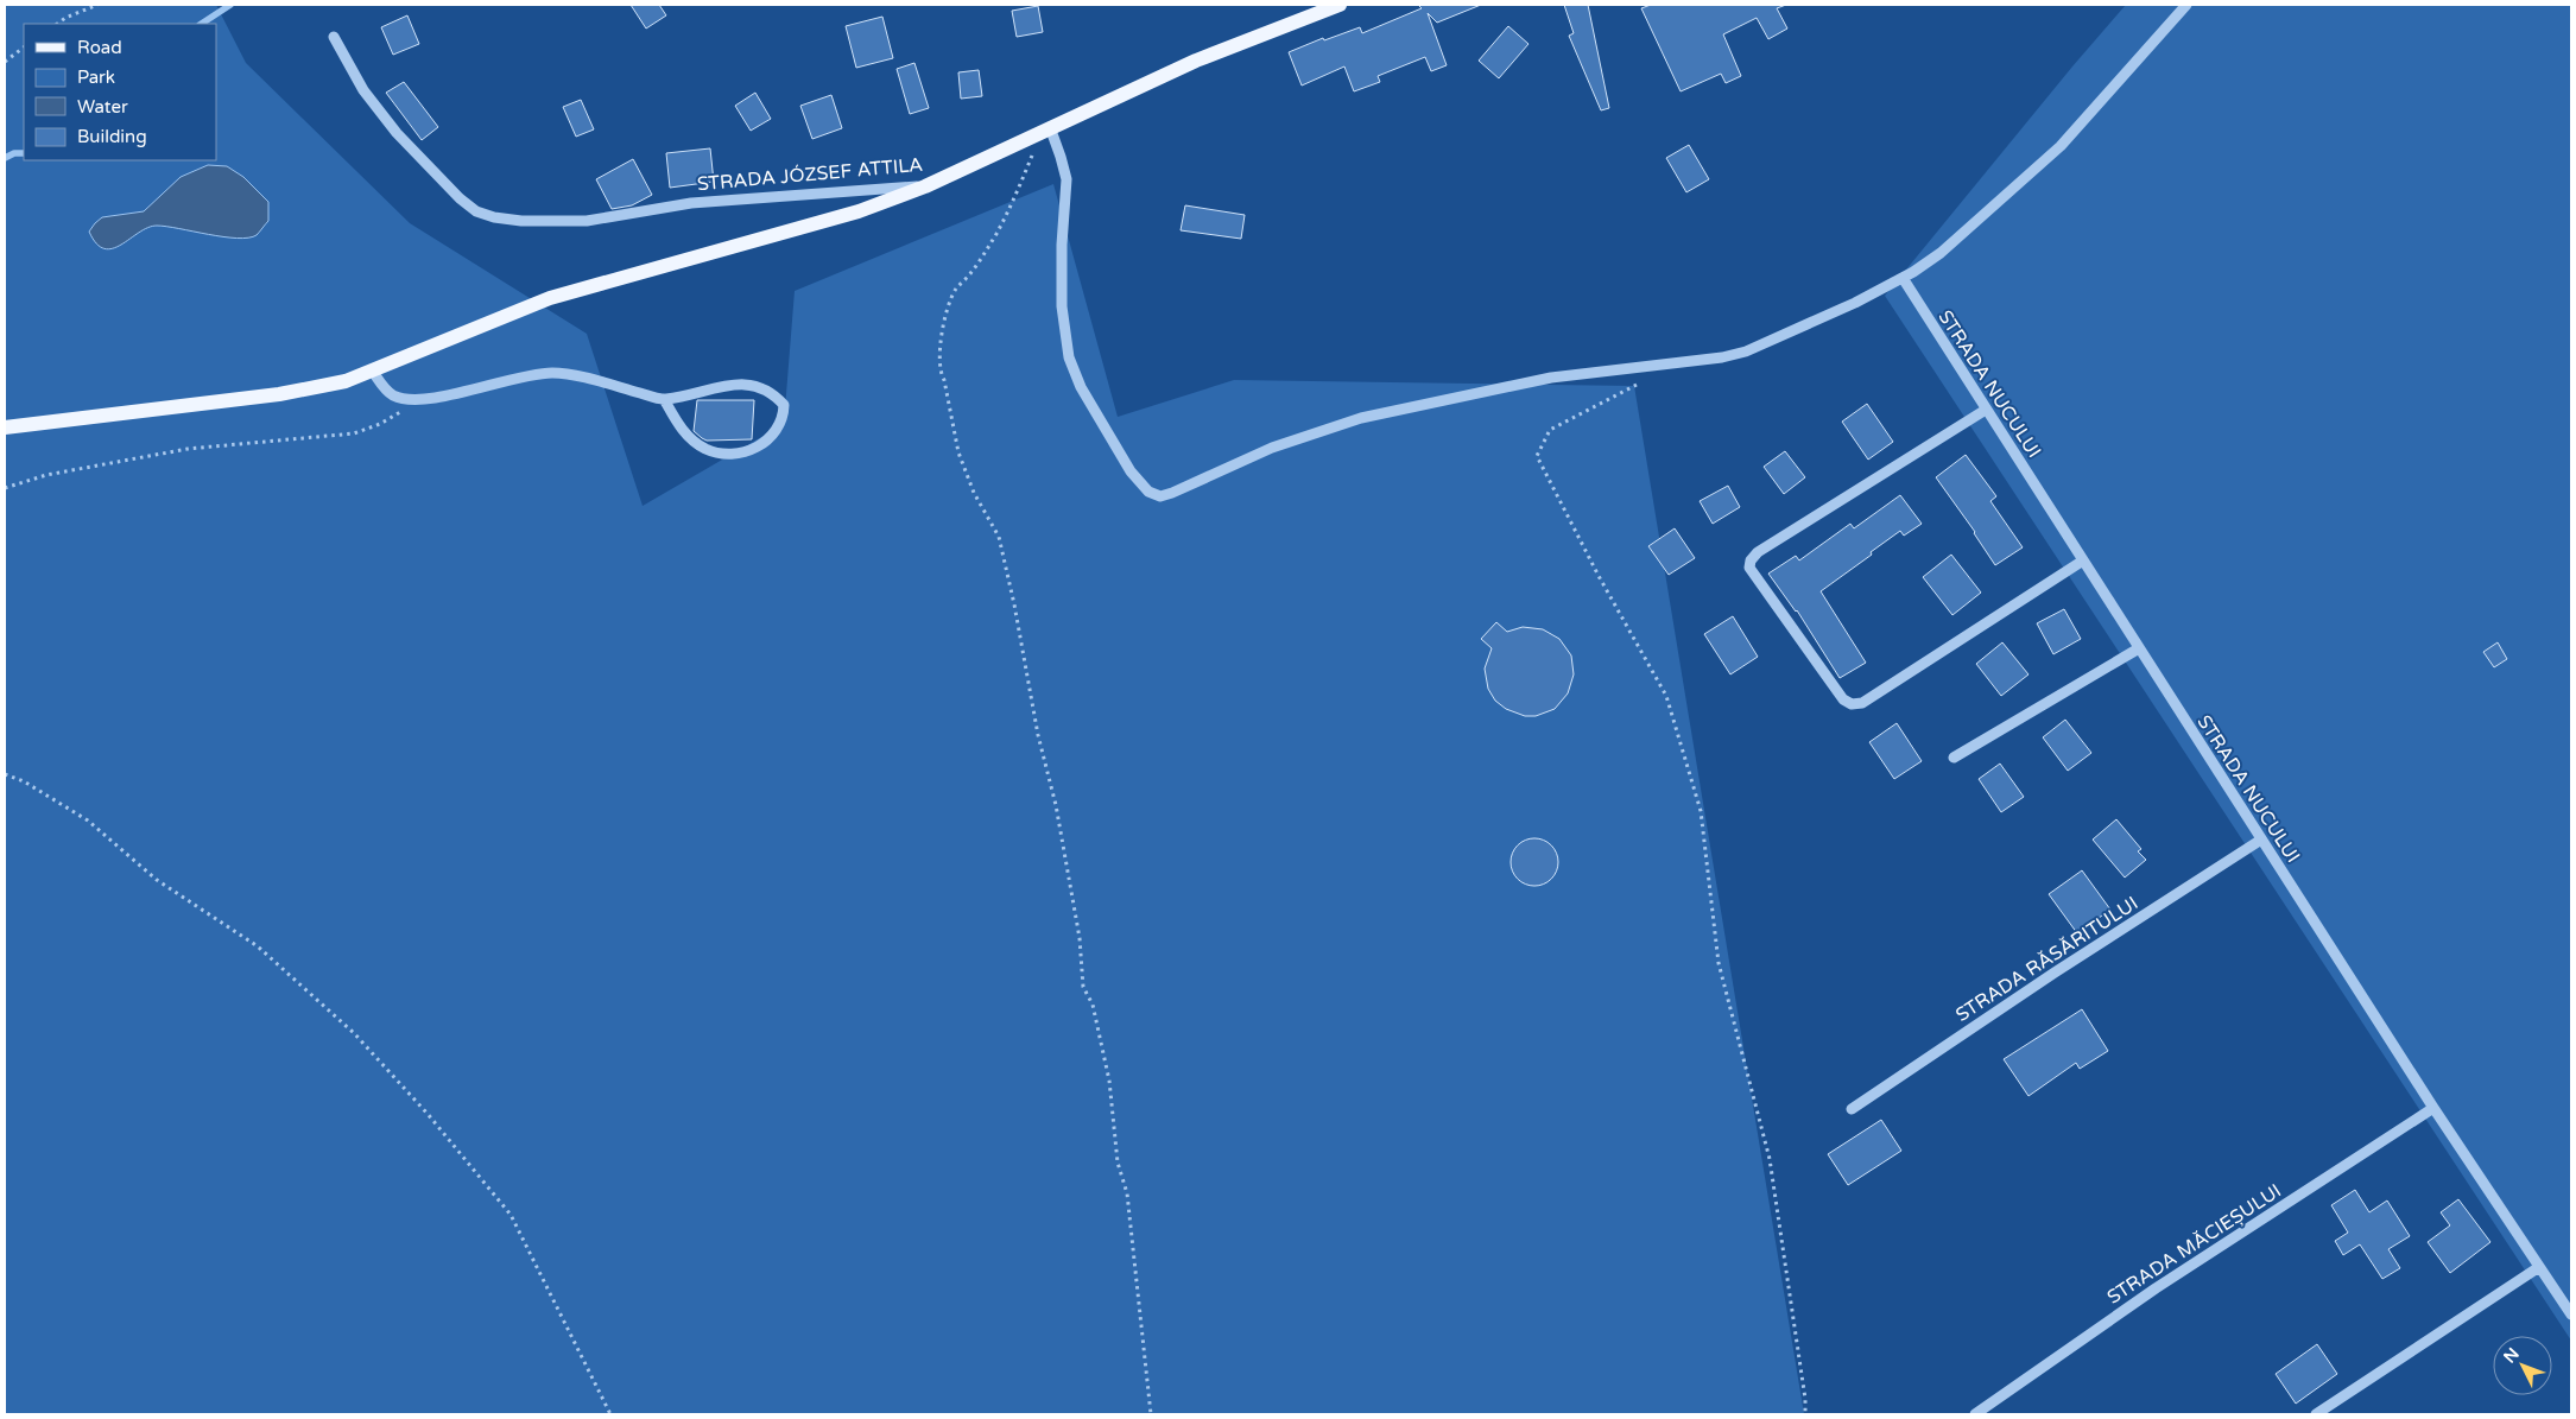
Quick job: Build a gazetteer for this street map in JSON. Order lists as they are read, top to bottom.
{
  "streets": {
    "main road": ["STRADA JÓZSEF ATTILA"],
    "street": ["STRADA NUCULUI", "STRADA RĂSĂRITULUI", "STRADA MĂCIEȘULUI"]
  },
  "crossings": [
    ["STRADA NUCULUI", "STRADA RĂSĂRITULUI"],
    ["STRADA NUCULUI", "STRADA MĂCIEȘULUI"]
  ],
  "legend": [
    "Road",
    "Park",
    "Water",
    "Building"
  ],
  "north": "top left"
}
